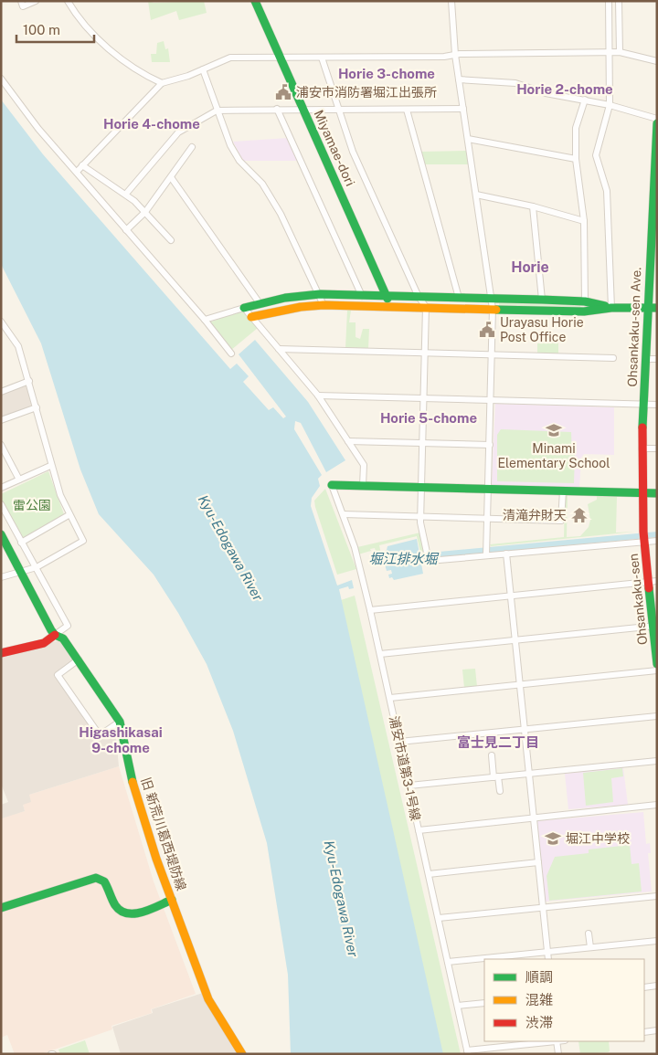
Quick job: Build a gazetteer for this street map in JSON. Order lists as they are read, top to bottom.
{
  "streets": {
    "street": [
      "Miyamae-dori",
      "Ohsankaku-sen Ave.",
      "Ohsankaku-sen",
      "浦安市道第3-1号線",
      "旧 新荒川葛西堤防線"
    ]
  },
  "crossings": [
    ["Ohsankaku-sen Ave.", "Ohsankaku-sen"]
  ],
  "districts": [
    "Horie 3-chome",
    "Horie 2-chome",
    "Horie 4-chome",
    "Horie",
    "Horie 5-chome",
    "Higashikasai 9-chome",
    "富士見二丁目"
  ],
  "water": ["Kyu-Edogawa River", "堀江排水堀"],
  "parks": ["雷公園"],
  "places": {
    "public building": ["浦安市消防署堀江出張所", "Urayasu Horie Post Office"],
    "school or university": ["Minami Elementary School", "堀江中学校"],
    "temple": ["清滝弁財天"]
  },
  "legend": ["順調", "混雑", "渋滞"],
  "scale_bar": "100 m"
}
